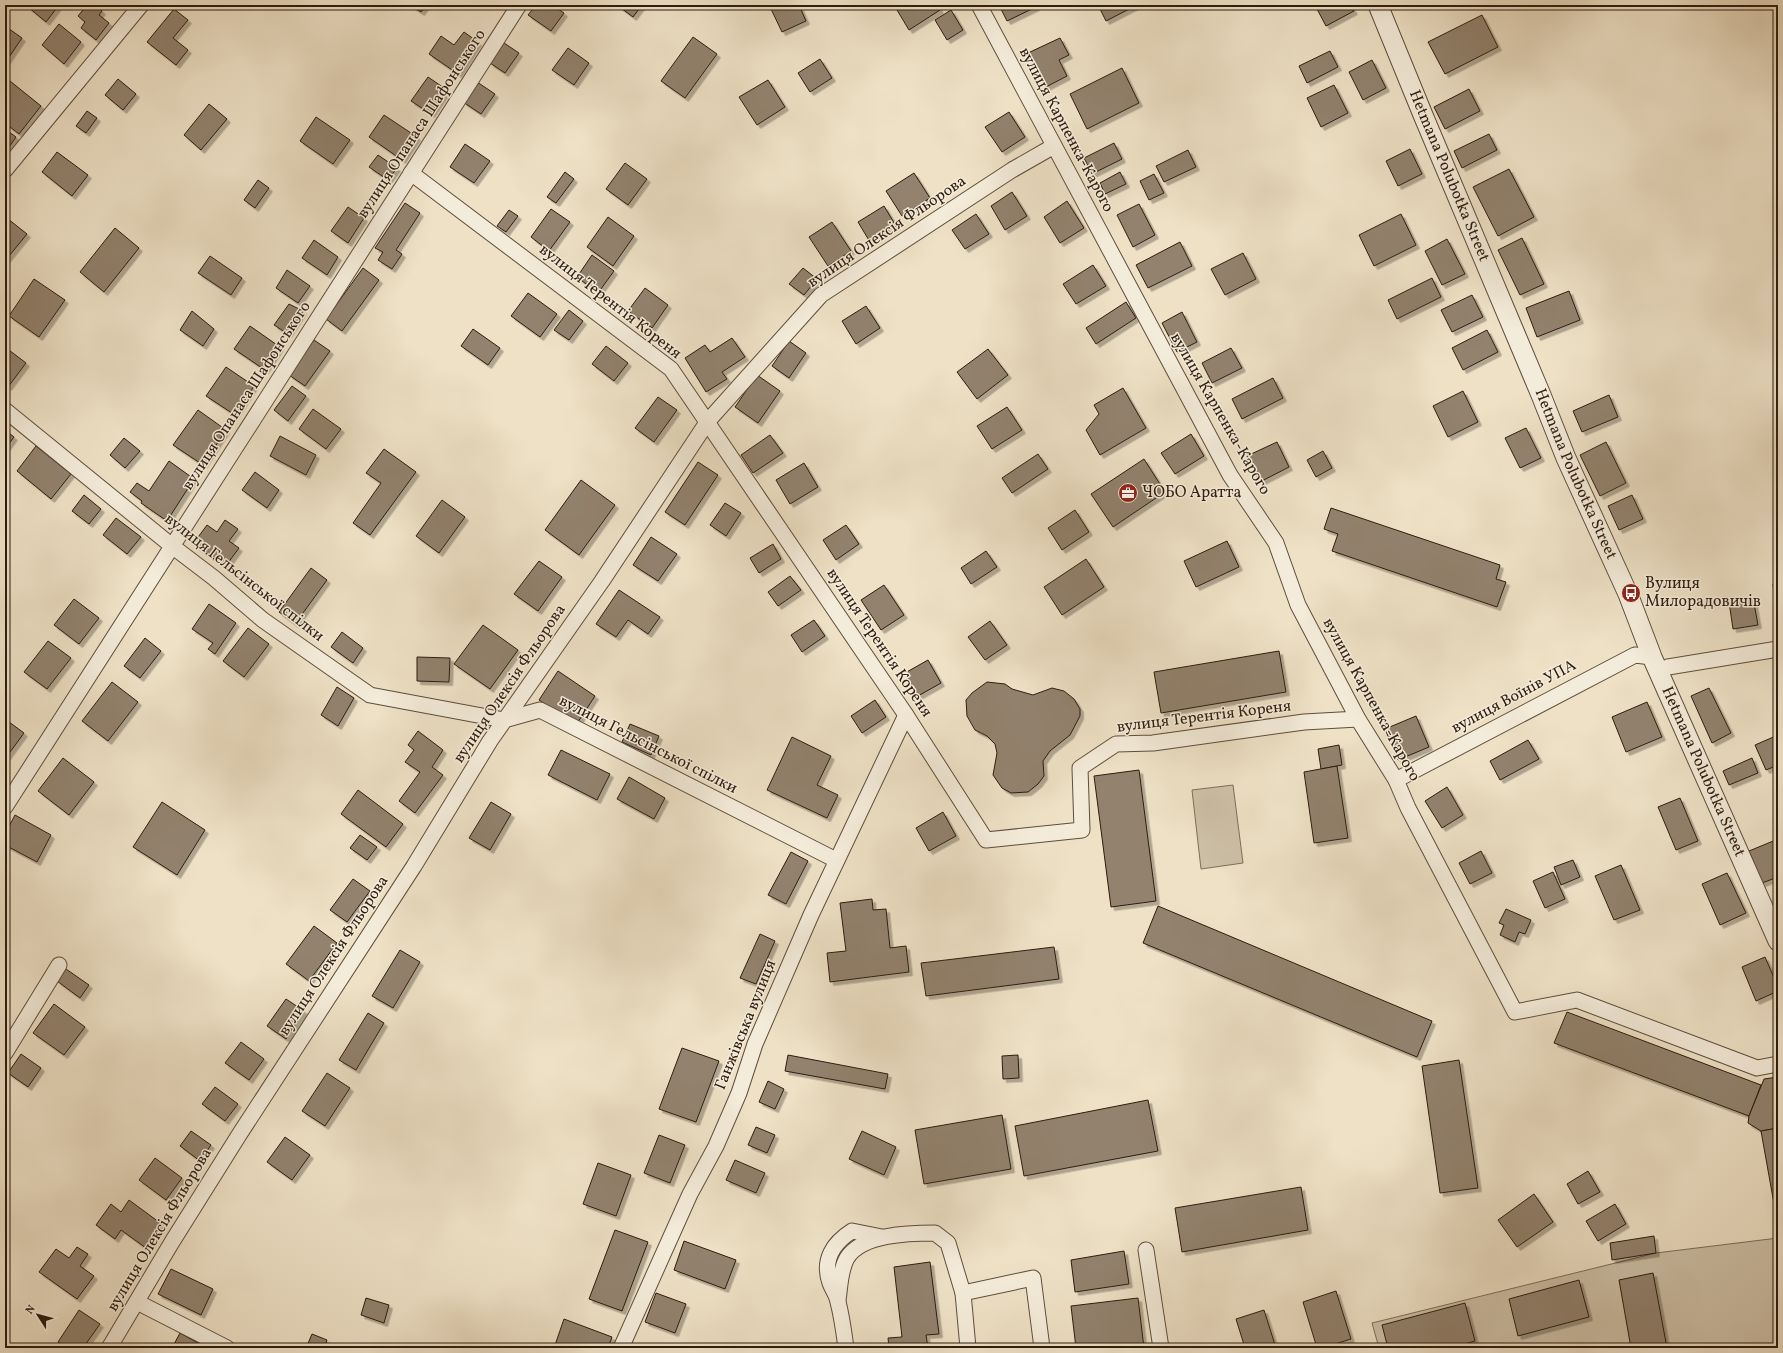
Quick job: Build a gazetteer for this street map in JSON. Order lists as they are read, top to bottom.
{
  "streets": {
    "street": [
      "вулиця Опанаса Шафонського",
      "вулиця Карпенка-Карого",
      "Hetmana Polubotka Street",
      "вулиця Олексія Фльорова",
      "вулиця Терентія Кореня",
      "вулиця Гельсінської спілки",
      "вулиця Воїнів УПА",
      "Ганжівська вулиця"
    ]
  },
  "crossings": [
    ["вулиця Опанаса Шафонського", "вулиця Терентія Кореня"],
    ["вулиця Опанаса Шафонського", "вулиця Гельсінської спілки"],
    ["вулиця Карпенка-Карого", "вулиця Олексія Фльорова"],
    ["вулиця Карпенка-Карого", "вулиця Терентія Кореня"],
    ["вулиця Карпенка-Карого", "вулиця Воїнів УПА"],
    ["Hetmana Polubotka Street", "вулиця Воїнів УПА"],
    ["вулиця Олексія Фльорова", "вулиця Терентія Кореня"],
    ["вулиця Олексія Фльорова", "вулиця Гельсінської спілки"],
    ["вулиця Терентія Кореня", "Ганжівська вулиця"],
    ["вулиця Гельсінської спілки", "Ганжівська вулиця"]
  ],
  "places": {
    "office": ["ЧОБО Аратта"],
    "bus stop": ["Вулиця Милорадовичів"]
  },
  "north": "top left"
}
